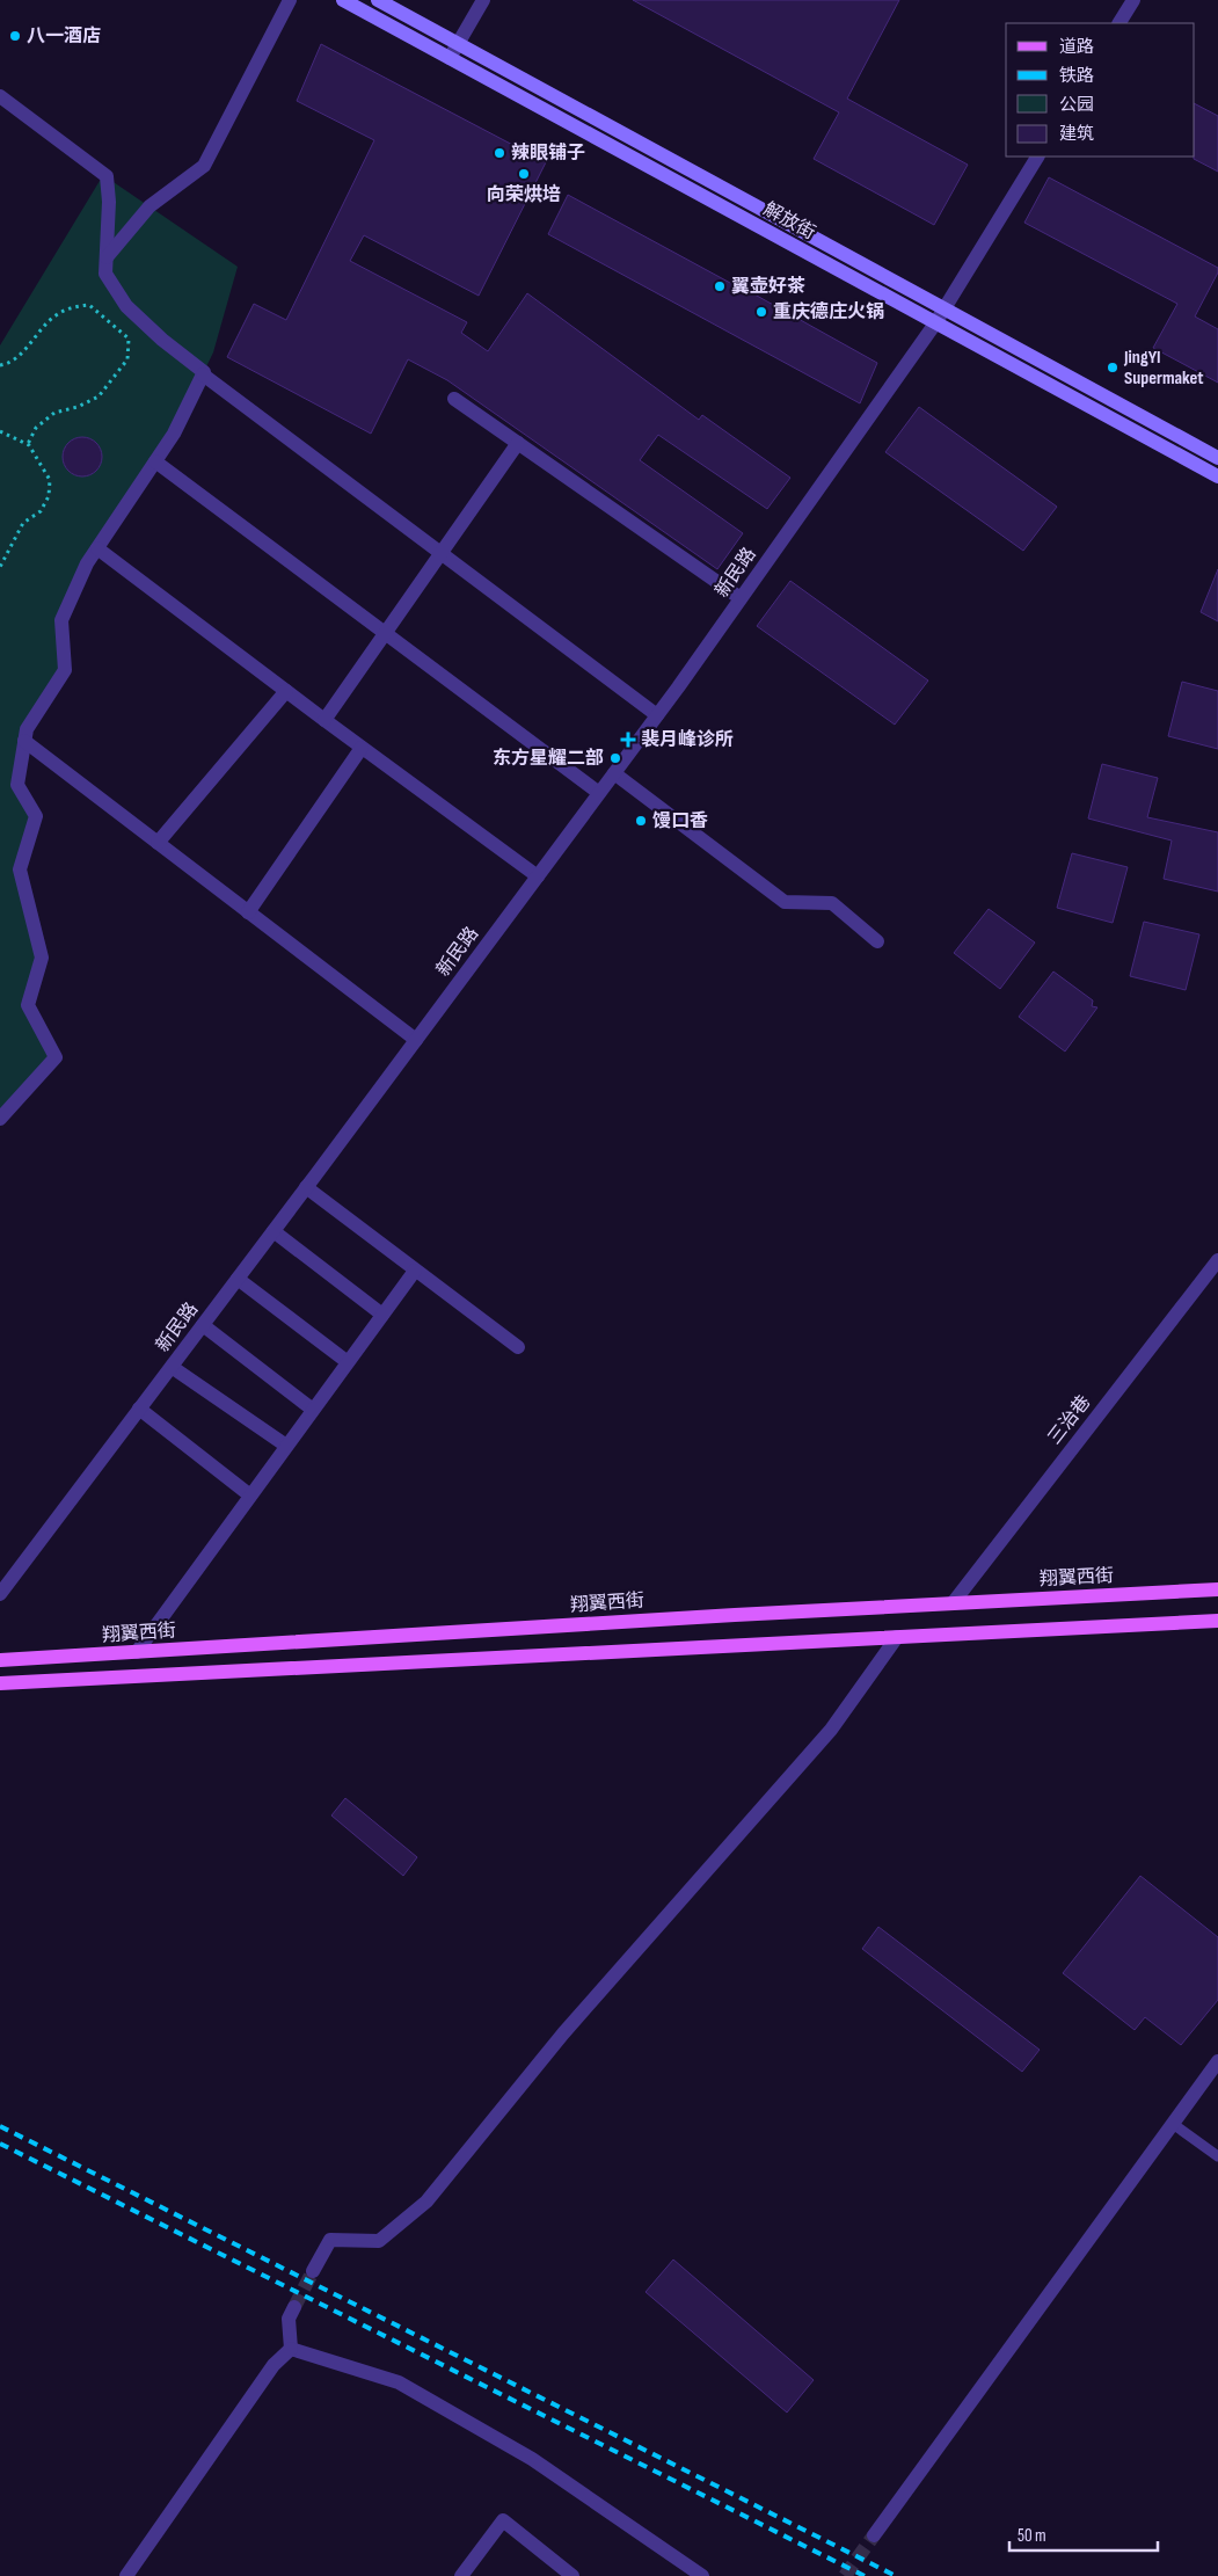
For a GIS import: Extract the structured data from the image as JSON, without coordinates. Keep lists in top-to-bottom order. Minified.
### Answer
{"streets":{"main road":["解放街","翔翼西街"],"street":["新民路","三治巷"]},"crossings":[["解放街","新民路"],["三治巷","翔翼西街"]],"places":{"other":["八一酒店","辣眼铺子","向荣烘培","翼壶好茶","重庆德庄火锅","JingYI Supermaket","东方星耀二部","馒口香"],"health":["裴月峰诊所"]},"legend":["道路","铁路","公园","建筑"],"scale_bar":"50 m"}
